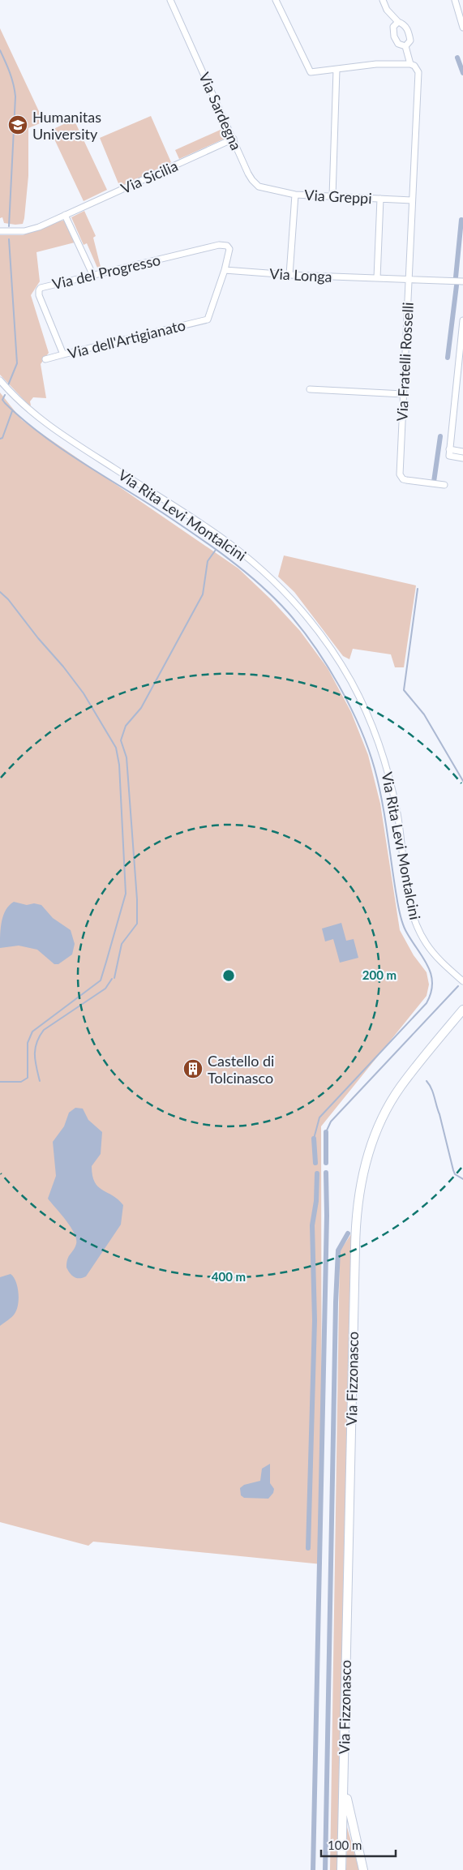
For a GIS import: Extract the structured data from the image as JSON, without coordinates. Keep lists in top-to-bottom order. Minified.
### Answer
{"streets":{"main road":["Via Fizzonasco"],"street":["Via Sardegna","Via Sicilia","Via Greppi","Via del Progresso","Via Longa","Via dell'Artigianato","Via Fratelli Rosselli","Via Rita Levi Montalcini"]},"crossings":[["Via Sardegna","Via Sicilia"],["Via Sardegna","Via Greppi"],["Via Greppi","Via Fratelli Rosselli"],["Via del Progresso","Via Longa"],["Via del Progresso","Via dell'Artigianato"],["Via Longa","Via dell'Artigianato"],["Via Longa","Via Fratelli Rosselli"]],"places":{"school or university":["Humanitas University"],"building":["Castello di Tolcinasco"]},"scale_bar":"100 m","rings":["200 m","400 m"]}
